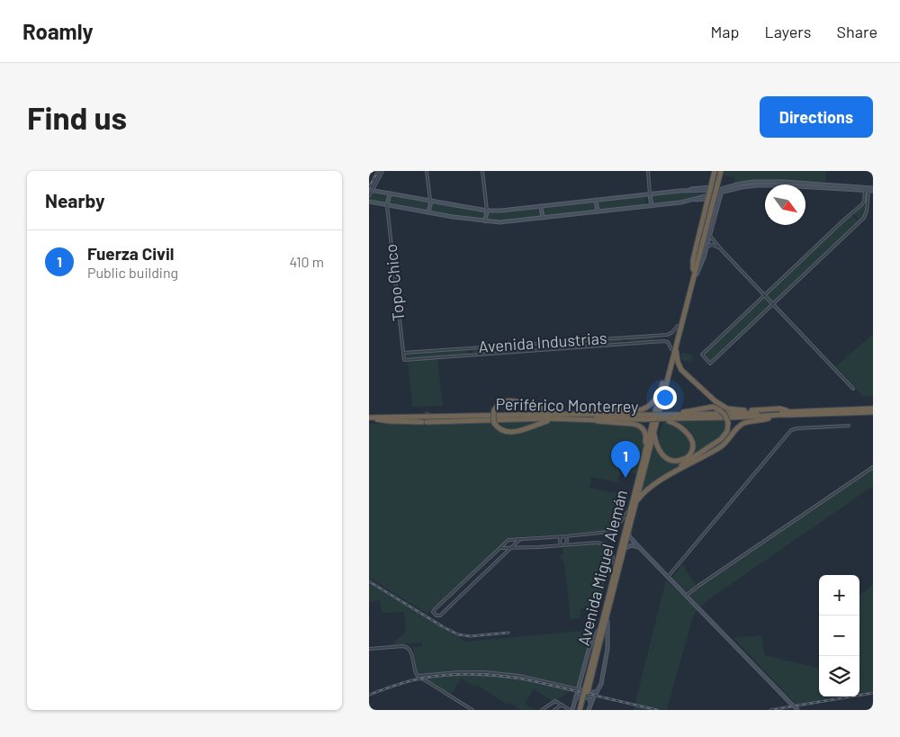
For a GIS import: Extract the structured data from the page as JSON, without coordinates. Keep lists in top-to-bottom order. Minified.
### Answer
{"streets":{"highway":["Periférico Monterrey","Avenida Miguel Alemán"],"street":["Topo Chico","Avenida Industrias"]},"crossings":[["Topo Chico","Avenida Industrias"],["Avenida Industrias","Avenida Miguel Alemán"]],"north":"bottom right","page":{"header":"Roamly","nav":["Map","Layers","Share"],"buttons":"Directions","title":"Find us","heading":"Nearby","list":[{"mark":"1","name":"Fuerza Civil","note":"Public building","value":"410 m"}],"pins":"1","map_buttons":["+","−"]}}
